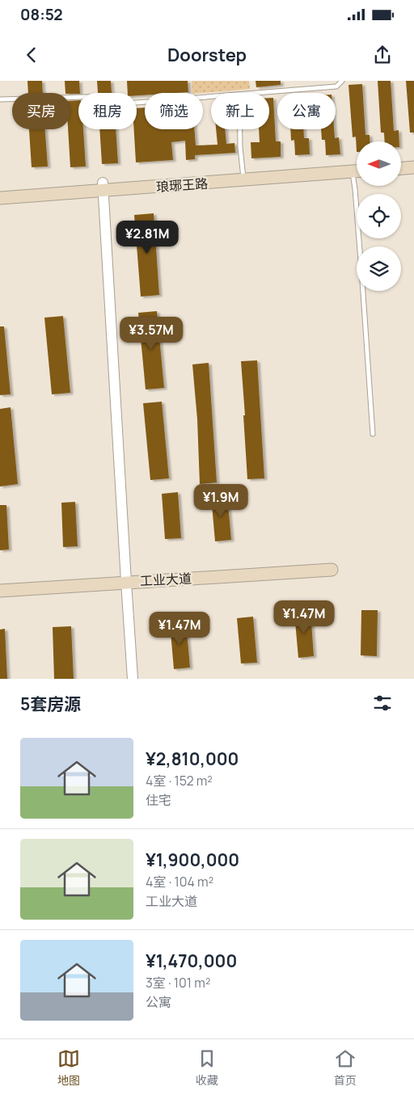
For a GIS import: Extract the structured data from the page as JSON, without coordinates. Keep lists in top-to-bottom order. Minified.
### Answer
{"streets":{"main road":["琅琊王路","工业大道"]},"north":"left","page":{"status":"08:52","header":"Doorstep","chip":["买房","租房","筛选","新上","公寓"],"price":["¥2.81M","¥3.57M","¥1.9M","¥1.47M","¥1.47M"],"heading":"5套房源","list":[{"name":"¥2,810,000","note":"4室 · 152 m² · 住宅"},{"name":"¥1,900,000","note":"4室 · 104 m² · 工业大道"},{"name":"¥1,470,000","note":"3室 · 101 m² · 公寓"}],"tabs":["地图","收藏","首页"]}}
